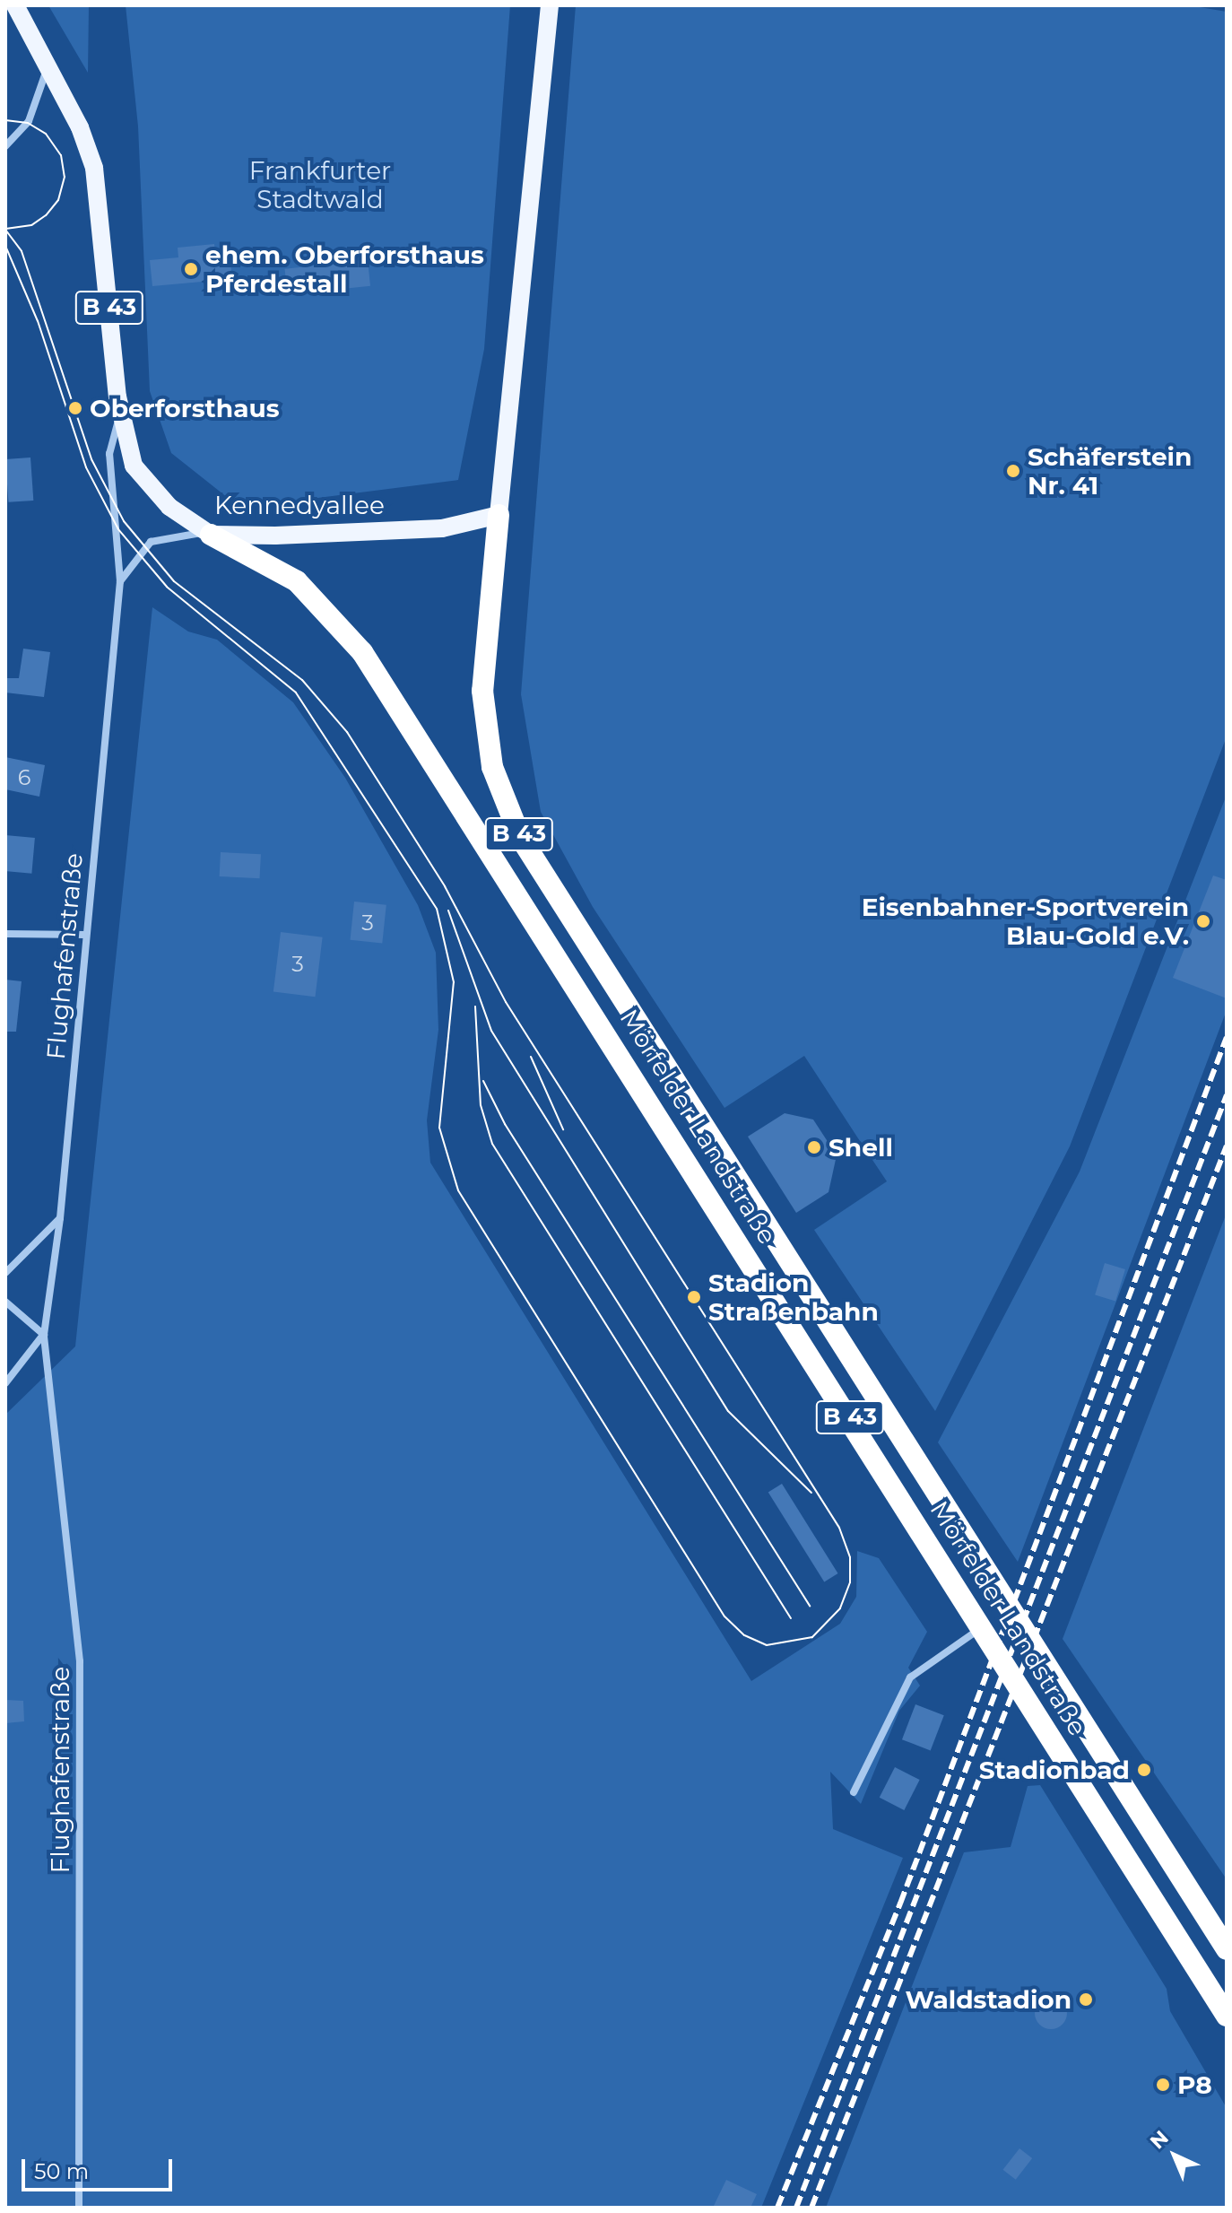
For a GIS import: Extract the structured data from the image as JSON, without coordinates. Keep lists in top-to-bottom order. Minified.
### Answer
{"streets":{"highway":["B 43","Mörfelder Landstraße"],"main road":["Kennedyallee"],"street":["Flughafenstraße"]},"crossings":[["B 43","Kennedyallee"],["B 43","Mörfelder Landstraße"],["Kennedyallee","Flughafenstraße"],["Kennedyallee","Mörfelder Landstraße"],["Flughafenstraße","Mörfelder Landstraße"]],"parks":["Frankfurter Stadtwald"],"places":["ehem. Oberforsthaus Pferdestall","Oberforsthaus","Schäferstein Nr. 41","Eisenbahner-Sportverein Blau-Gold e.V.","Shell","Stadion Straßenbahn","Stadionbad","Waldstadion","P8"],"house_numbers":["6","3","3"],"scale_bar":"50 m","north":"top left"}
